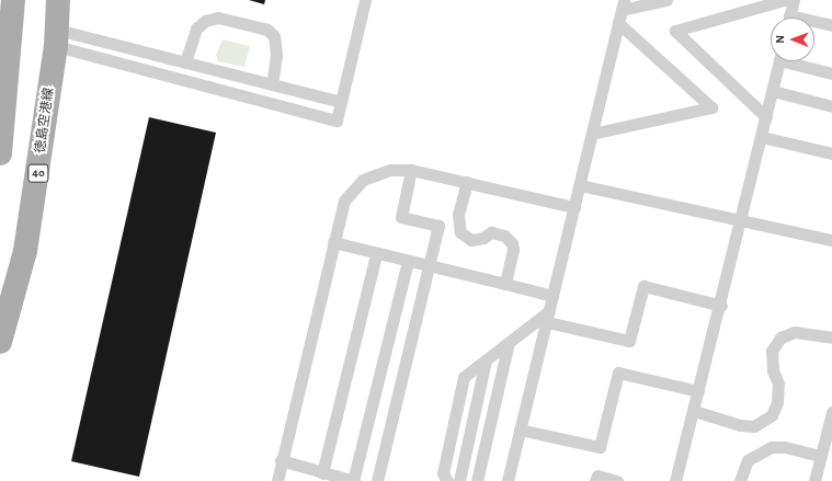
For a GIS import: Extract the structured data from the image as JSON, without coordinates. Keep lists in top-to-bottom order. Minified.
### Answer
{"streets":{"main road":["徳島空港線","40"]},"north":"left"}
